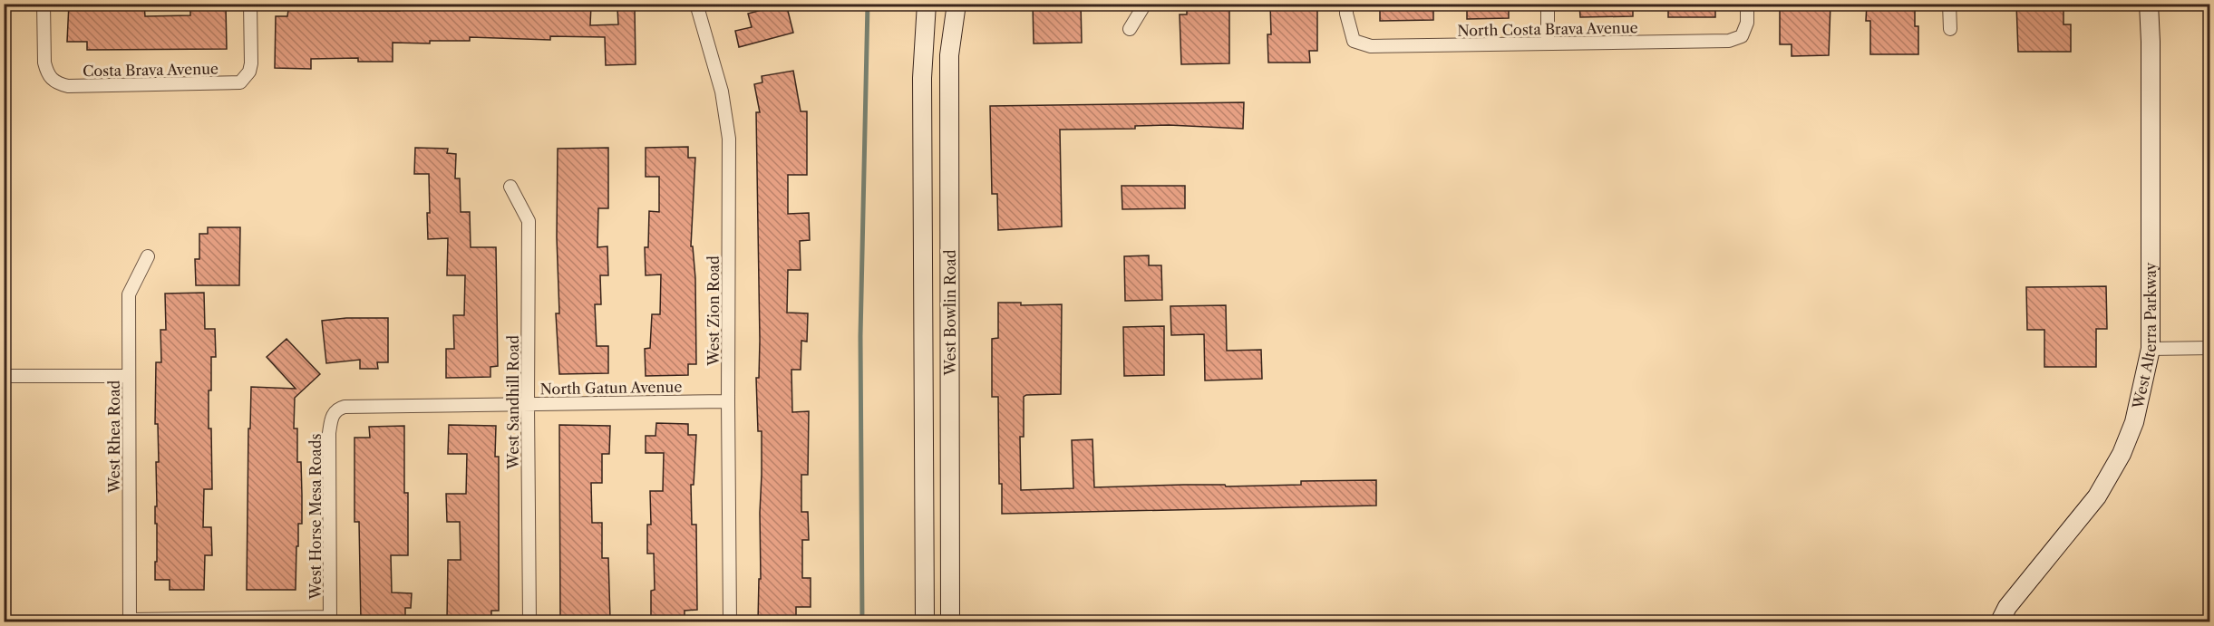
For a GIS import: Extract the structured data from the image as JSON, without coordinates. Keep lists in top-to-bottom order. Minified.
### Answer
{"streets":{"street":["North Costa Brava Avenue","Costa Brava Avenue","West Zion Road","West Bowlin Road","West Alterra Parkway","North Gatun Avenue","West Sandhill Road","West Rhea Road","West Horse Mesa Roads"]},"crossings":[["West Zion Road","North Gatun Avenue"],["North Gatun Avenue","West Sandhill Road"],["North Gatun Avenue","West Horse Mesa Roads"]]}
